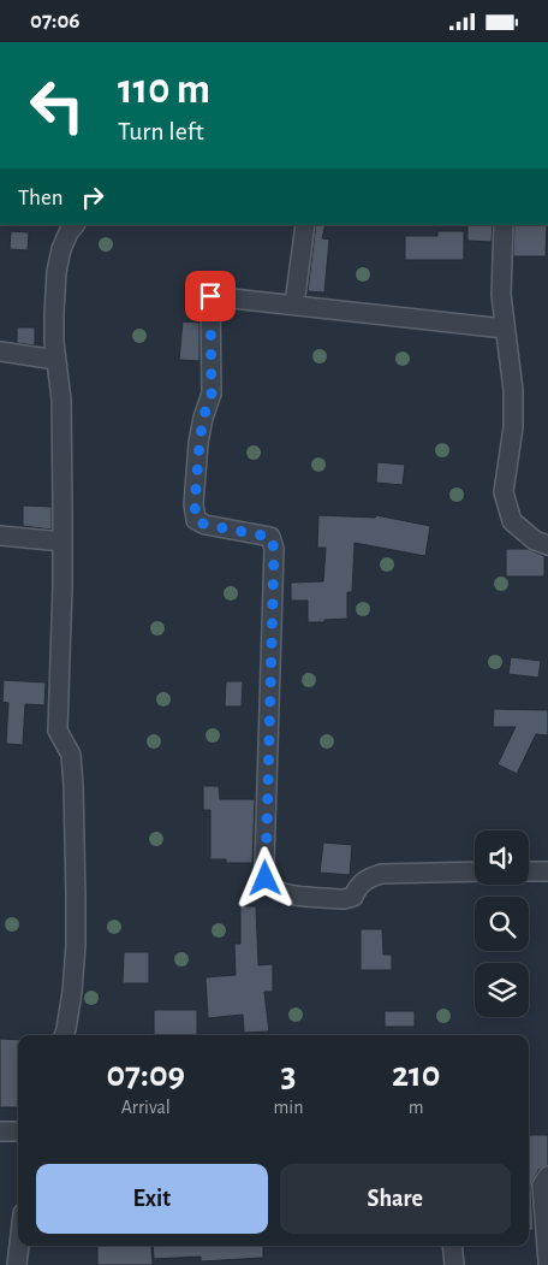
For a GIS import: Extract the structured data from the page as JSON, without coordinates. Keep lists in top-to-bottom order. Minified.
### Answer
{"page":{"status":"07:06","turn":["110 m","Turn left"],"then":"Then","eta":["07:09","Arrival","3","min","210","m"],"buttons":["Exit","Share"]}}
